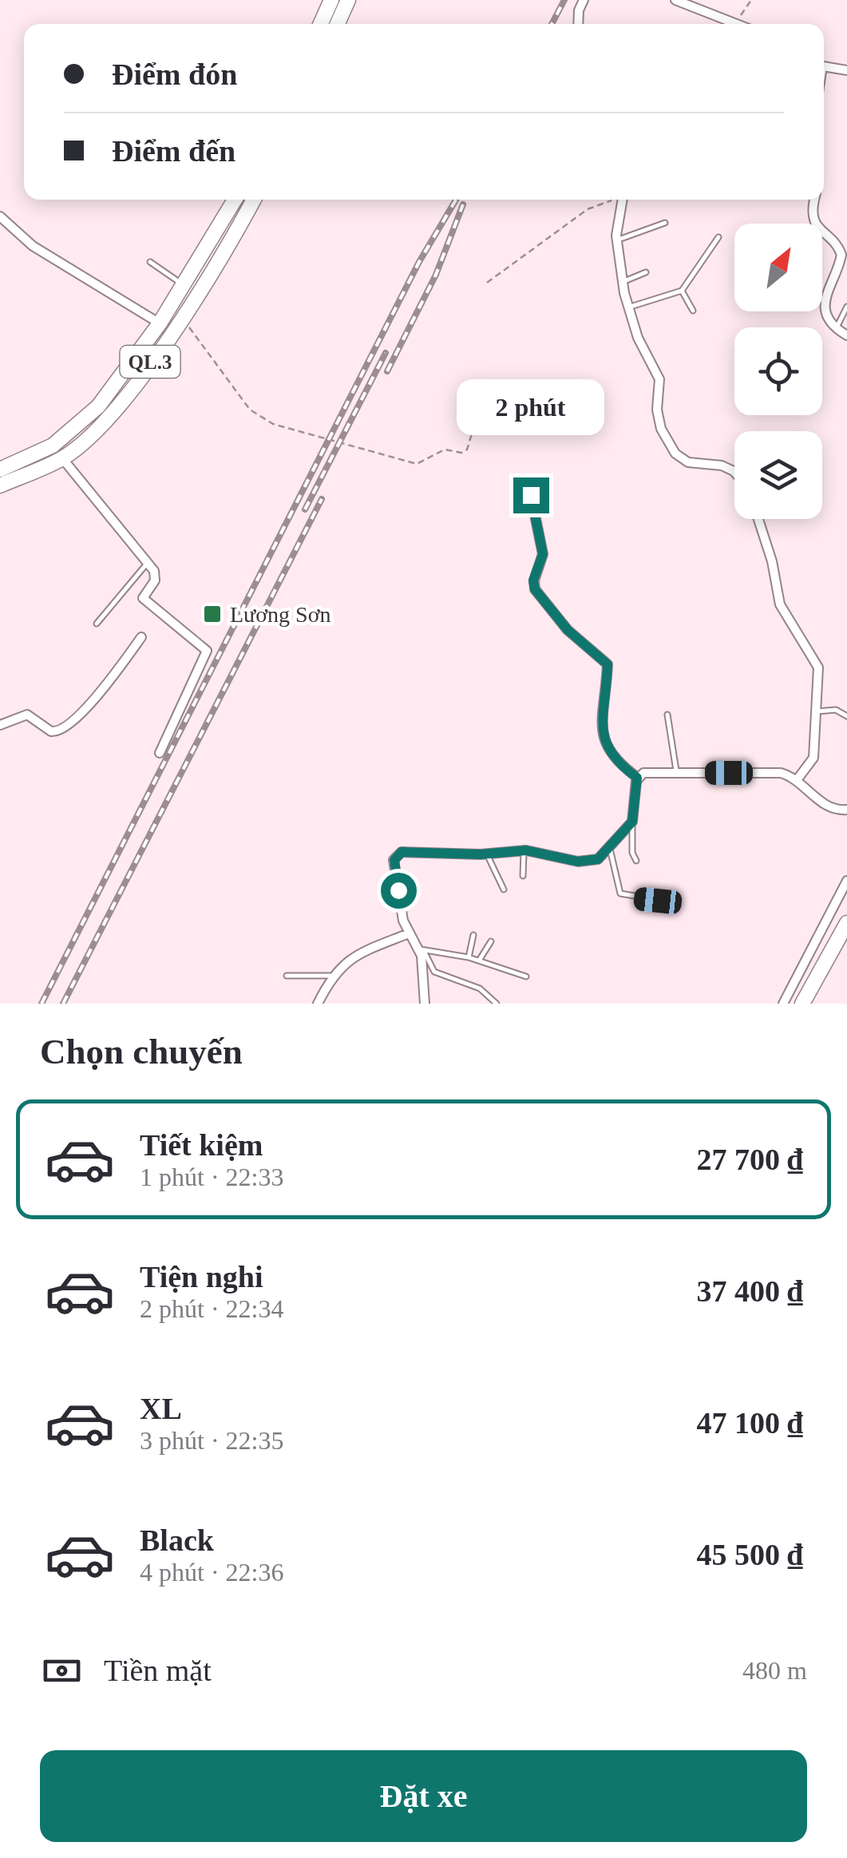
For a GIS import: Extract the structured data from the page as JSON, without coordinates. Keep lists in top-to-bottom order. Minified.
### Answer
{"streets":{"highway":["QL.3"]},"places":{"transit":["Lương Sơn"]},"north":"top right","page":{"banner":["Điểm đón","Điểm đến"],"bubble":"2 phút","heading":"Chọn chuyến","list":[{"name":"Tiết kiệm","note":"1 phút · 22:33","value":"27 700 ₫"},{"name":"Tiện nghi","note":"2 phút · 22:34","value":"37 400 ₫"},{"name":"XL","note":"3 phút · 22:35","value":"47 100 ₫"},{"name":"Black","note":"4 phút · 22:36","value":"45 500 ₫"}],"pay":["Tiền mặt","480 m"],"buttons":"Đặt xe"}}
